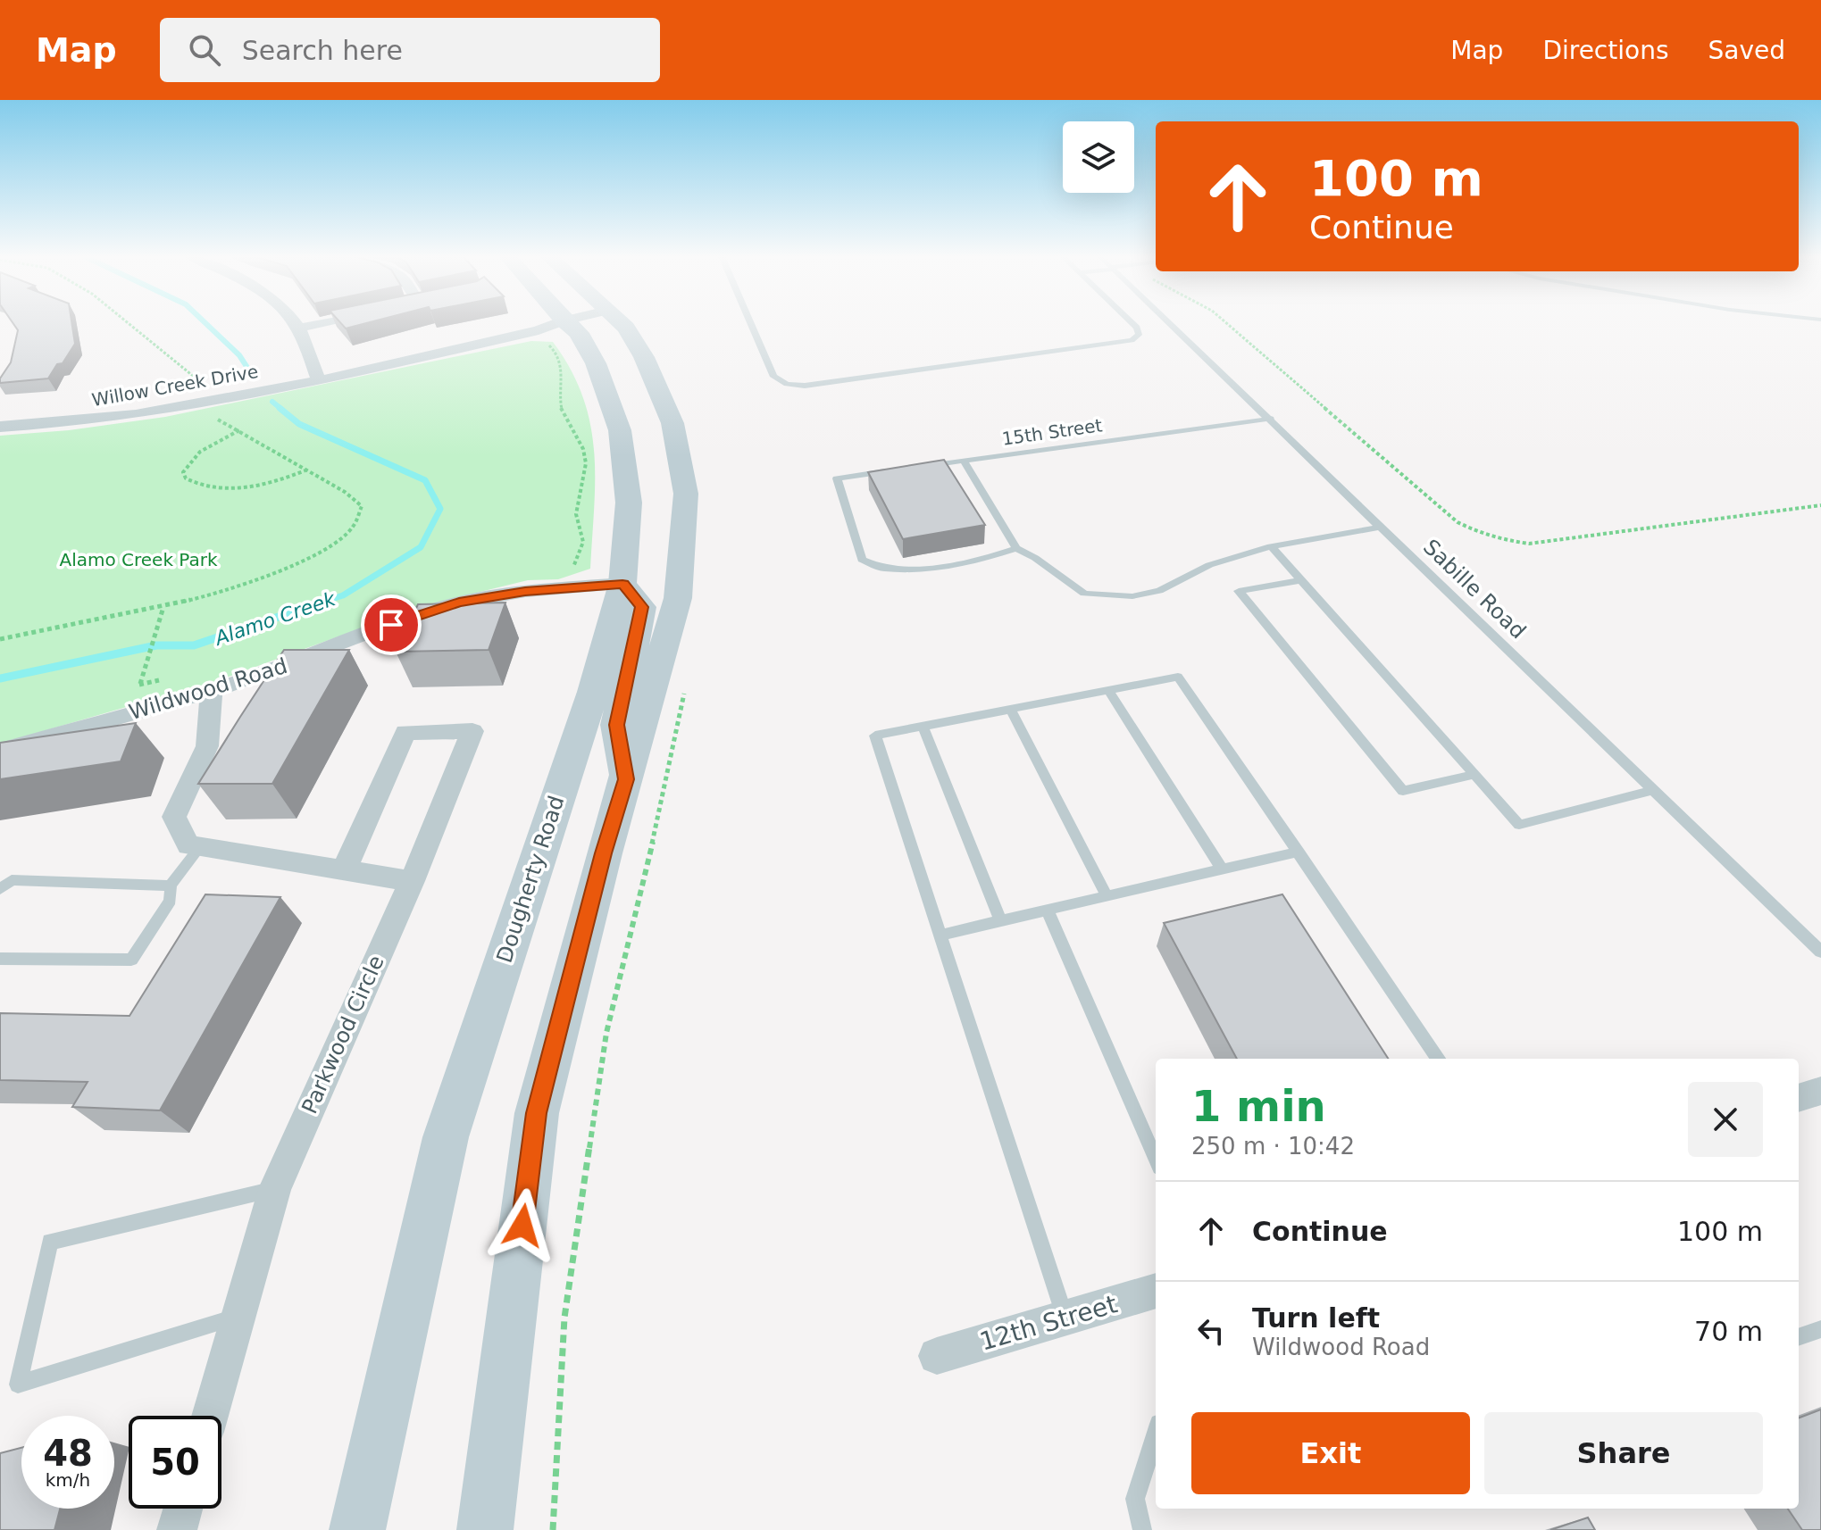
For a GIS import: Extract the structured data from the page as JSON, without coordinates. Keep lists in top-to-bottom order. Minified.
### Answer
{"streets":{"main road":["Dougherty Road"],"street":["Willow Creek Drive","Wildwood Road","Parkwood Circle","12th Street"],"lane":["15th Street","Sabille Road"]},"crossings":[["Willow Creek Drive","Dougherty Road"],["15th Street","Sabille Road"],["Wildwood Road","Dougherty Road"]],"water":["Alamo Creek"],"parks":["Alamo Creek Park"],"page":{"header":"Map","search":"Search here","nav":["Map","Directions","Saved"],"turn":["100 m","Continue"],"heading":["1 min","250 m · 10:42"],"list":[{"name":"Continue","value":"100 m"},{"name":"Turn left","note":"Wildwood Road","value":"70 m"}],"buttons":["Exit","Share"],"speed":"48 km/h","limit":"50"}}
